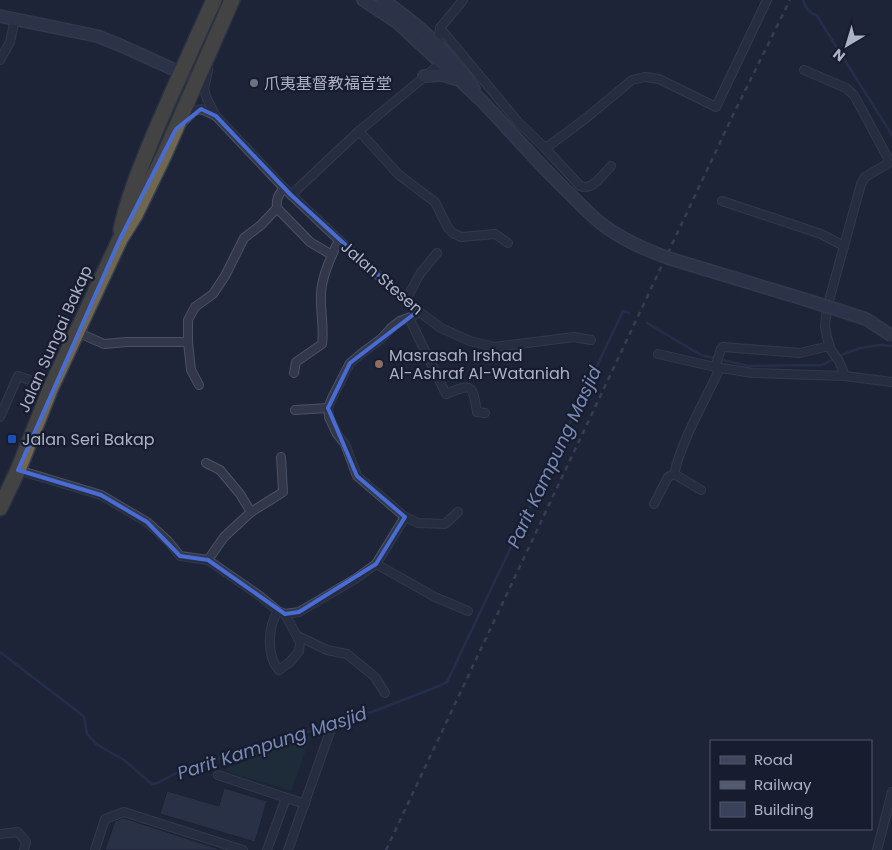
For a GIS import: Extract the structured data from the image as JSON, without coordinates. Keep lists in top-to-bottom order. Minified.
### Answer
{"streets":{"highway":["Jalan Sungai Bakap"],"street":["Jalan Stesen"]},"crossings":[["Jalan Stesen","Jalan Sungai Bakap"]],"water":["Parit Kampung Masjid"],"places":{"other":["爪夷基督教福音堂","Masrasah Irshad Al-Ashraf Al-Wataniah"],"transit":["Jalan Seri Bakap"]},"legend":["Road","Railway","Building"],"north":"bottom left"}
